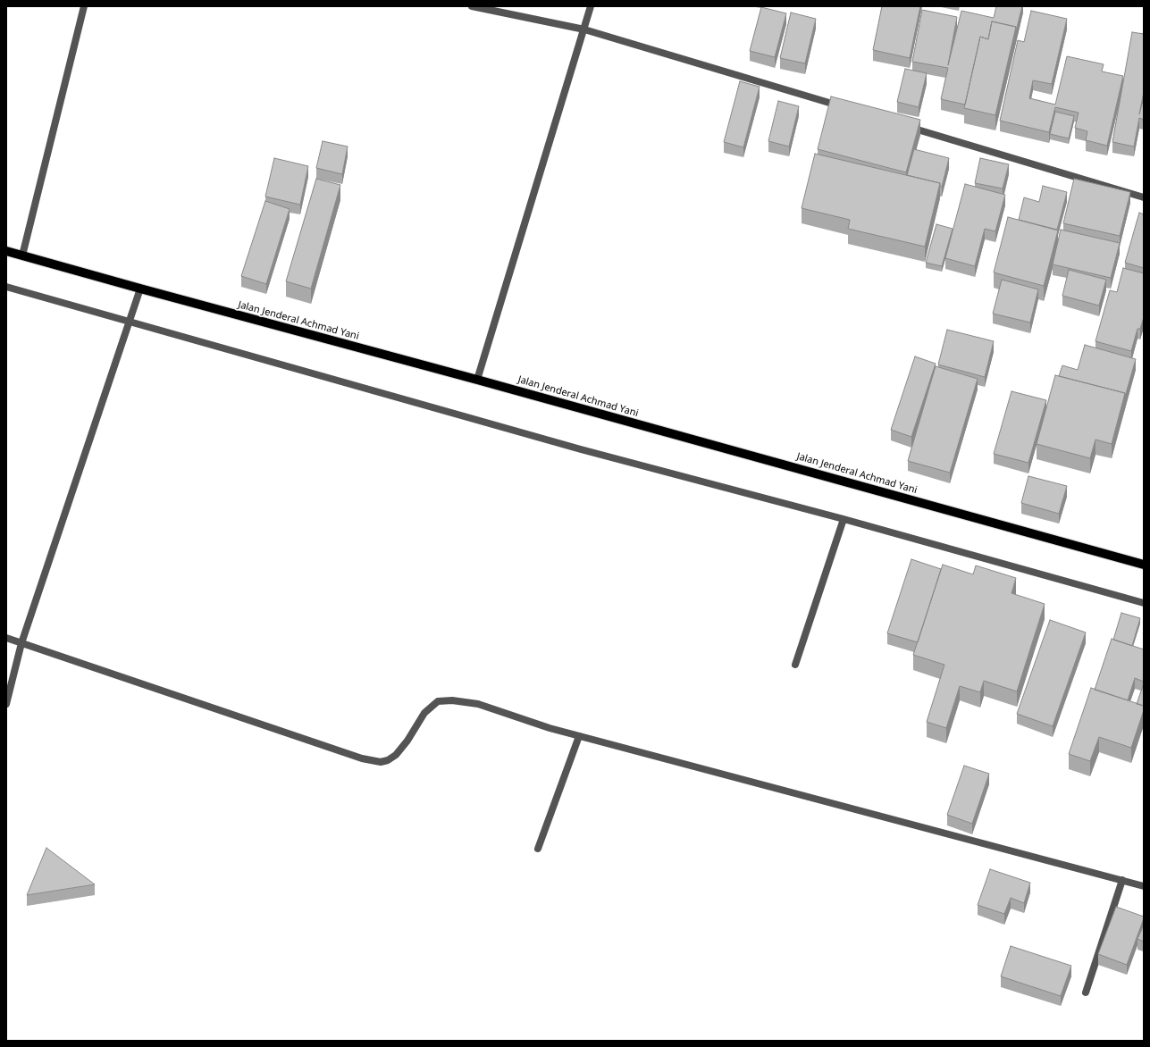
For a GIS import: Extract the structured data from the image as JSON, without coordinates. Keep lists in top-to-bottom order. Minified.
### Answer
{"streets":{"main road":["Jalan Jenderal Achmad Yani"]}}
